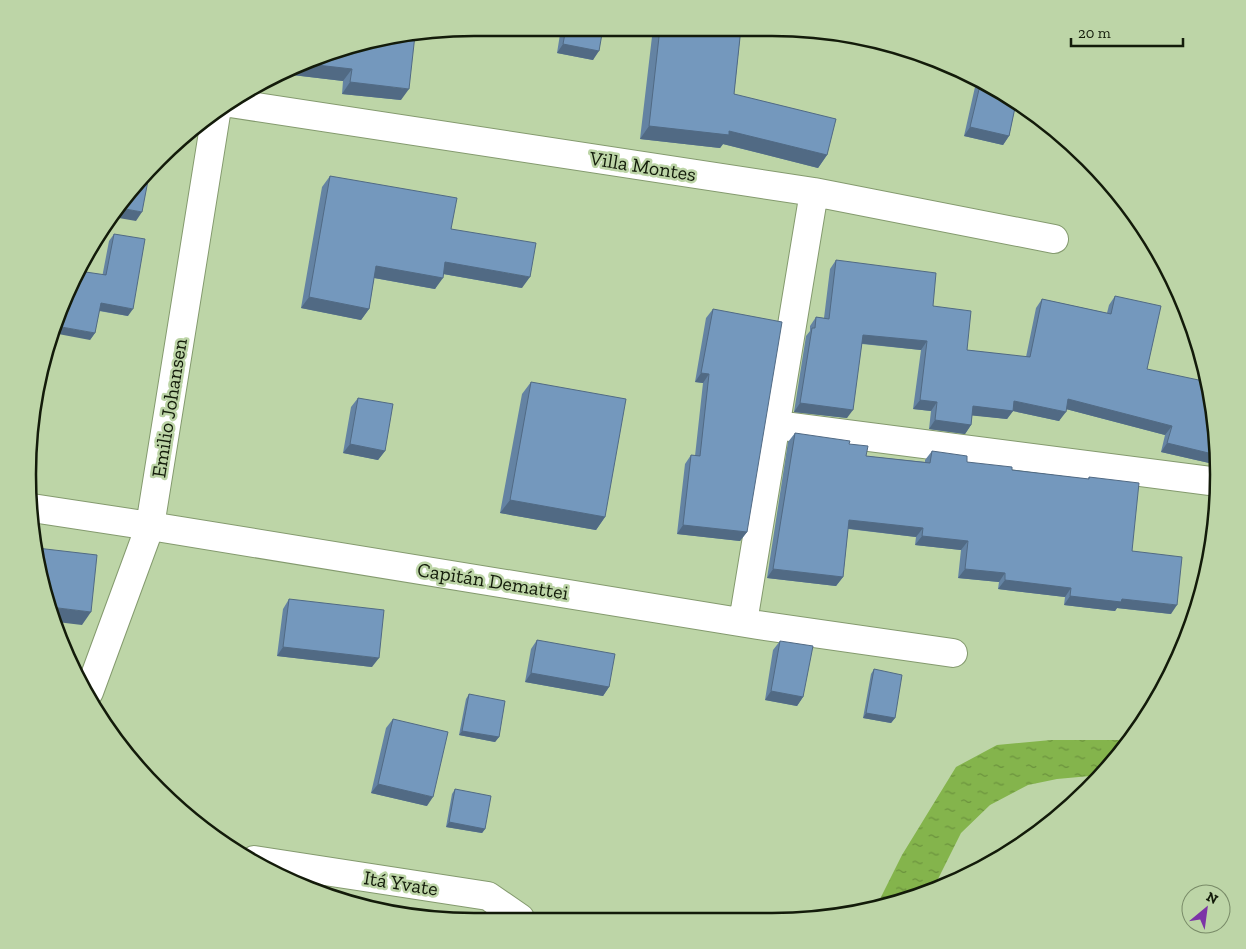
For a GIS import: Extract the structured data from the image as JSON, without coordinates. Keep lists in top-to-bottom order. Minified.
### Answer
{"streets":{"street":["Villa Montes","Emilio Johansen","Capitán Demattei","Itá Yvate"]},"crossings":[["Emilio Johansen","Capitán Demattei"]],"scale_bar":"20 m","north":"top right"}
